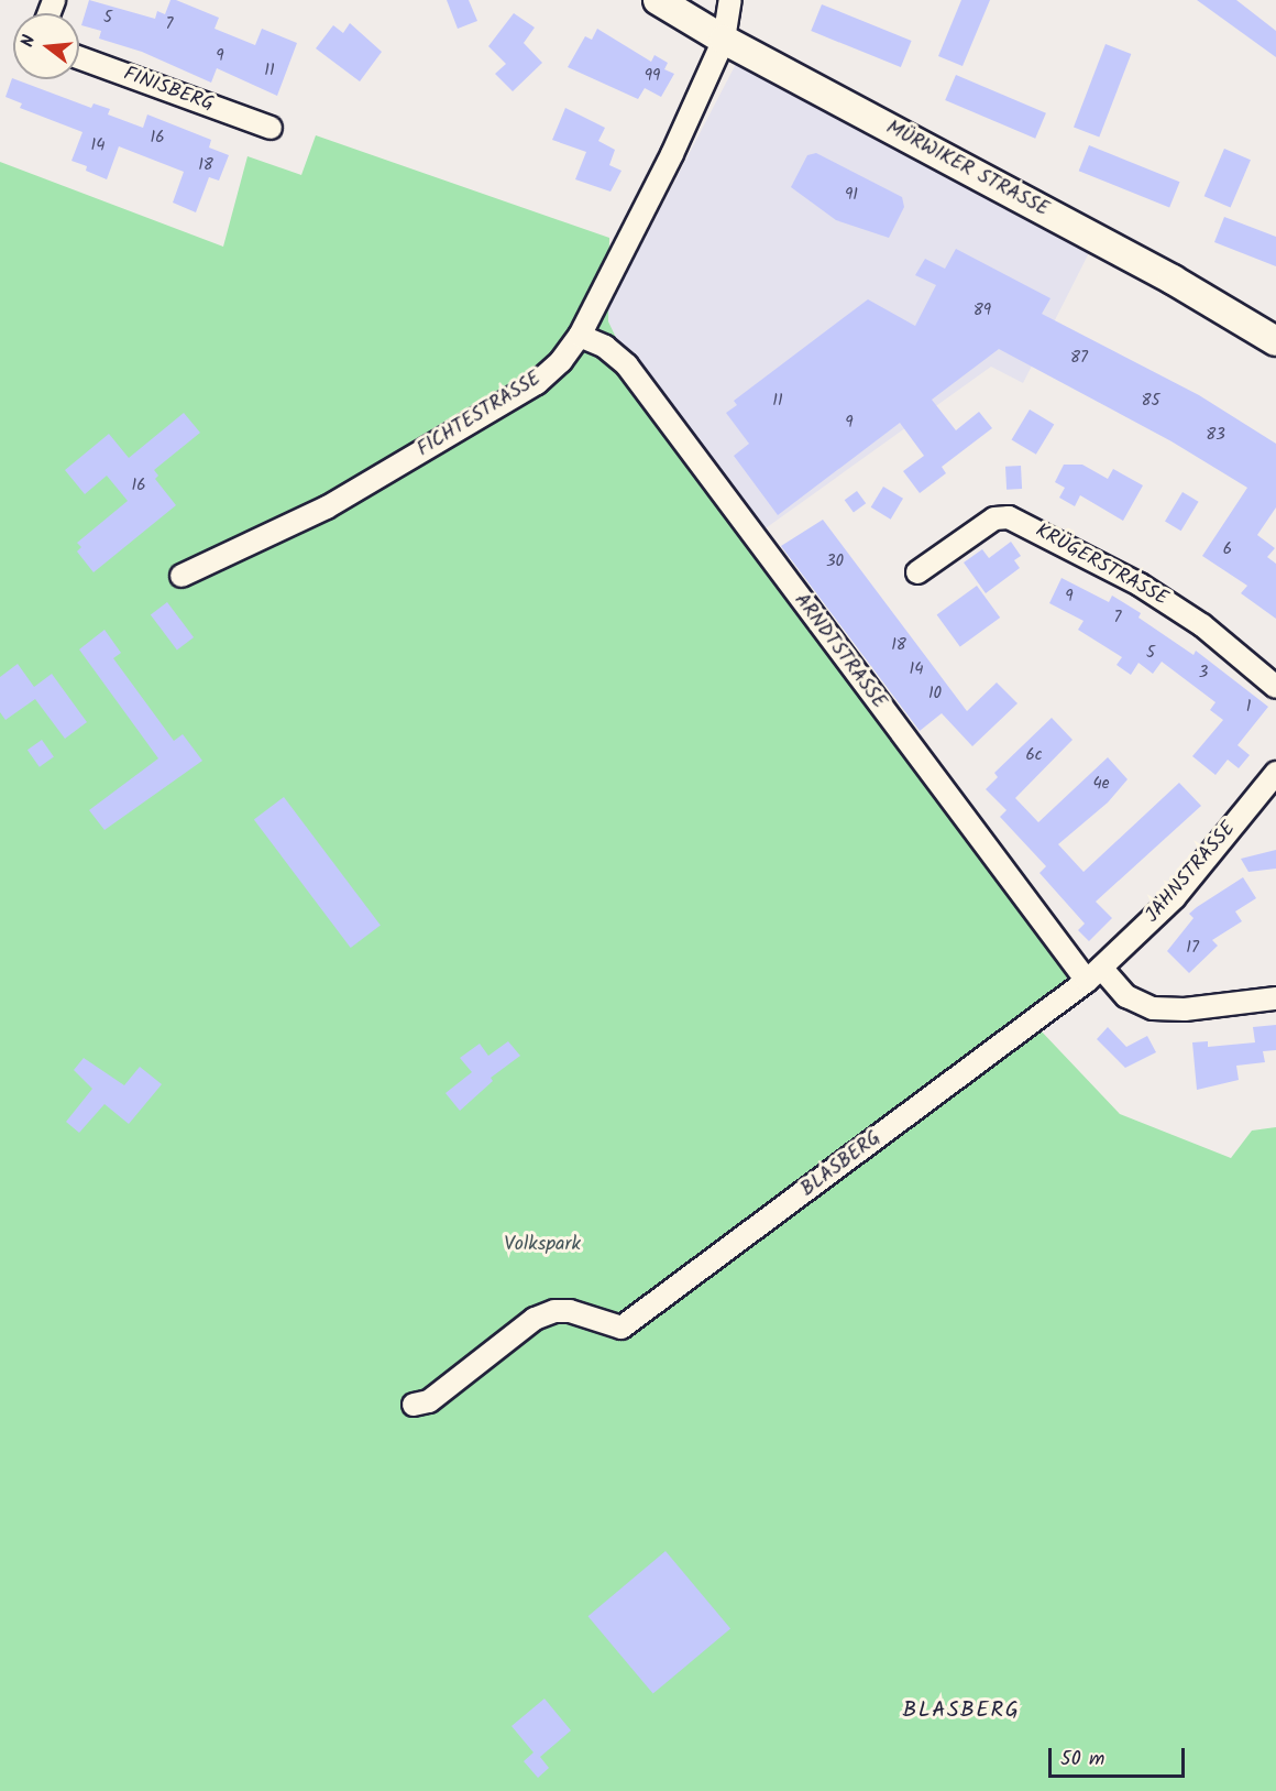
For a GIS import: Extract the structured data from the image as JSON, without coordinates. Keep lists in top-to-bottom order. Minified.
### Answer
{"streets":{"main road":["MÜRWIKER STRASSE"],"street":["FINISBERG","FICHTESTRASSE","KRÜGERSTRASSE","ARNDTSTRASSE","JAHNSTRASSE","BLASBERG"]},"crossings":[["MÜRWIKER STRASSE","FICHTESTRASSE"],["FICHTESTRASSE","ARNDTSTRASSE"],["ARNDTSTRASSE","JAHNSTRASSE"],["ARNDTSTRASSE","BLASBERG"],["JAHNSTRASSE","BLASBERG"]],"districts":["BLASBERG"],"parks":["Volkspark"],"house_numbers":["5","7","9","11","99","16","14","18","91","89","87","11","85","9","83","16","6","30","9","7","18","5","14","3","10","1","6c","4e","17"],"scale_bar":"50 m","north":"left"}
